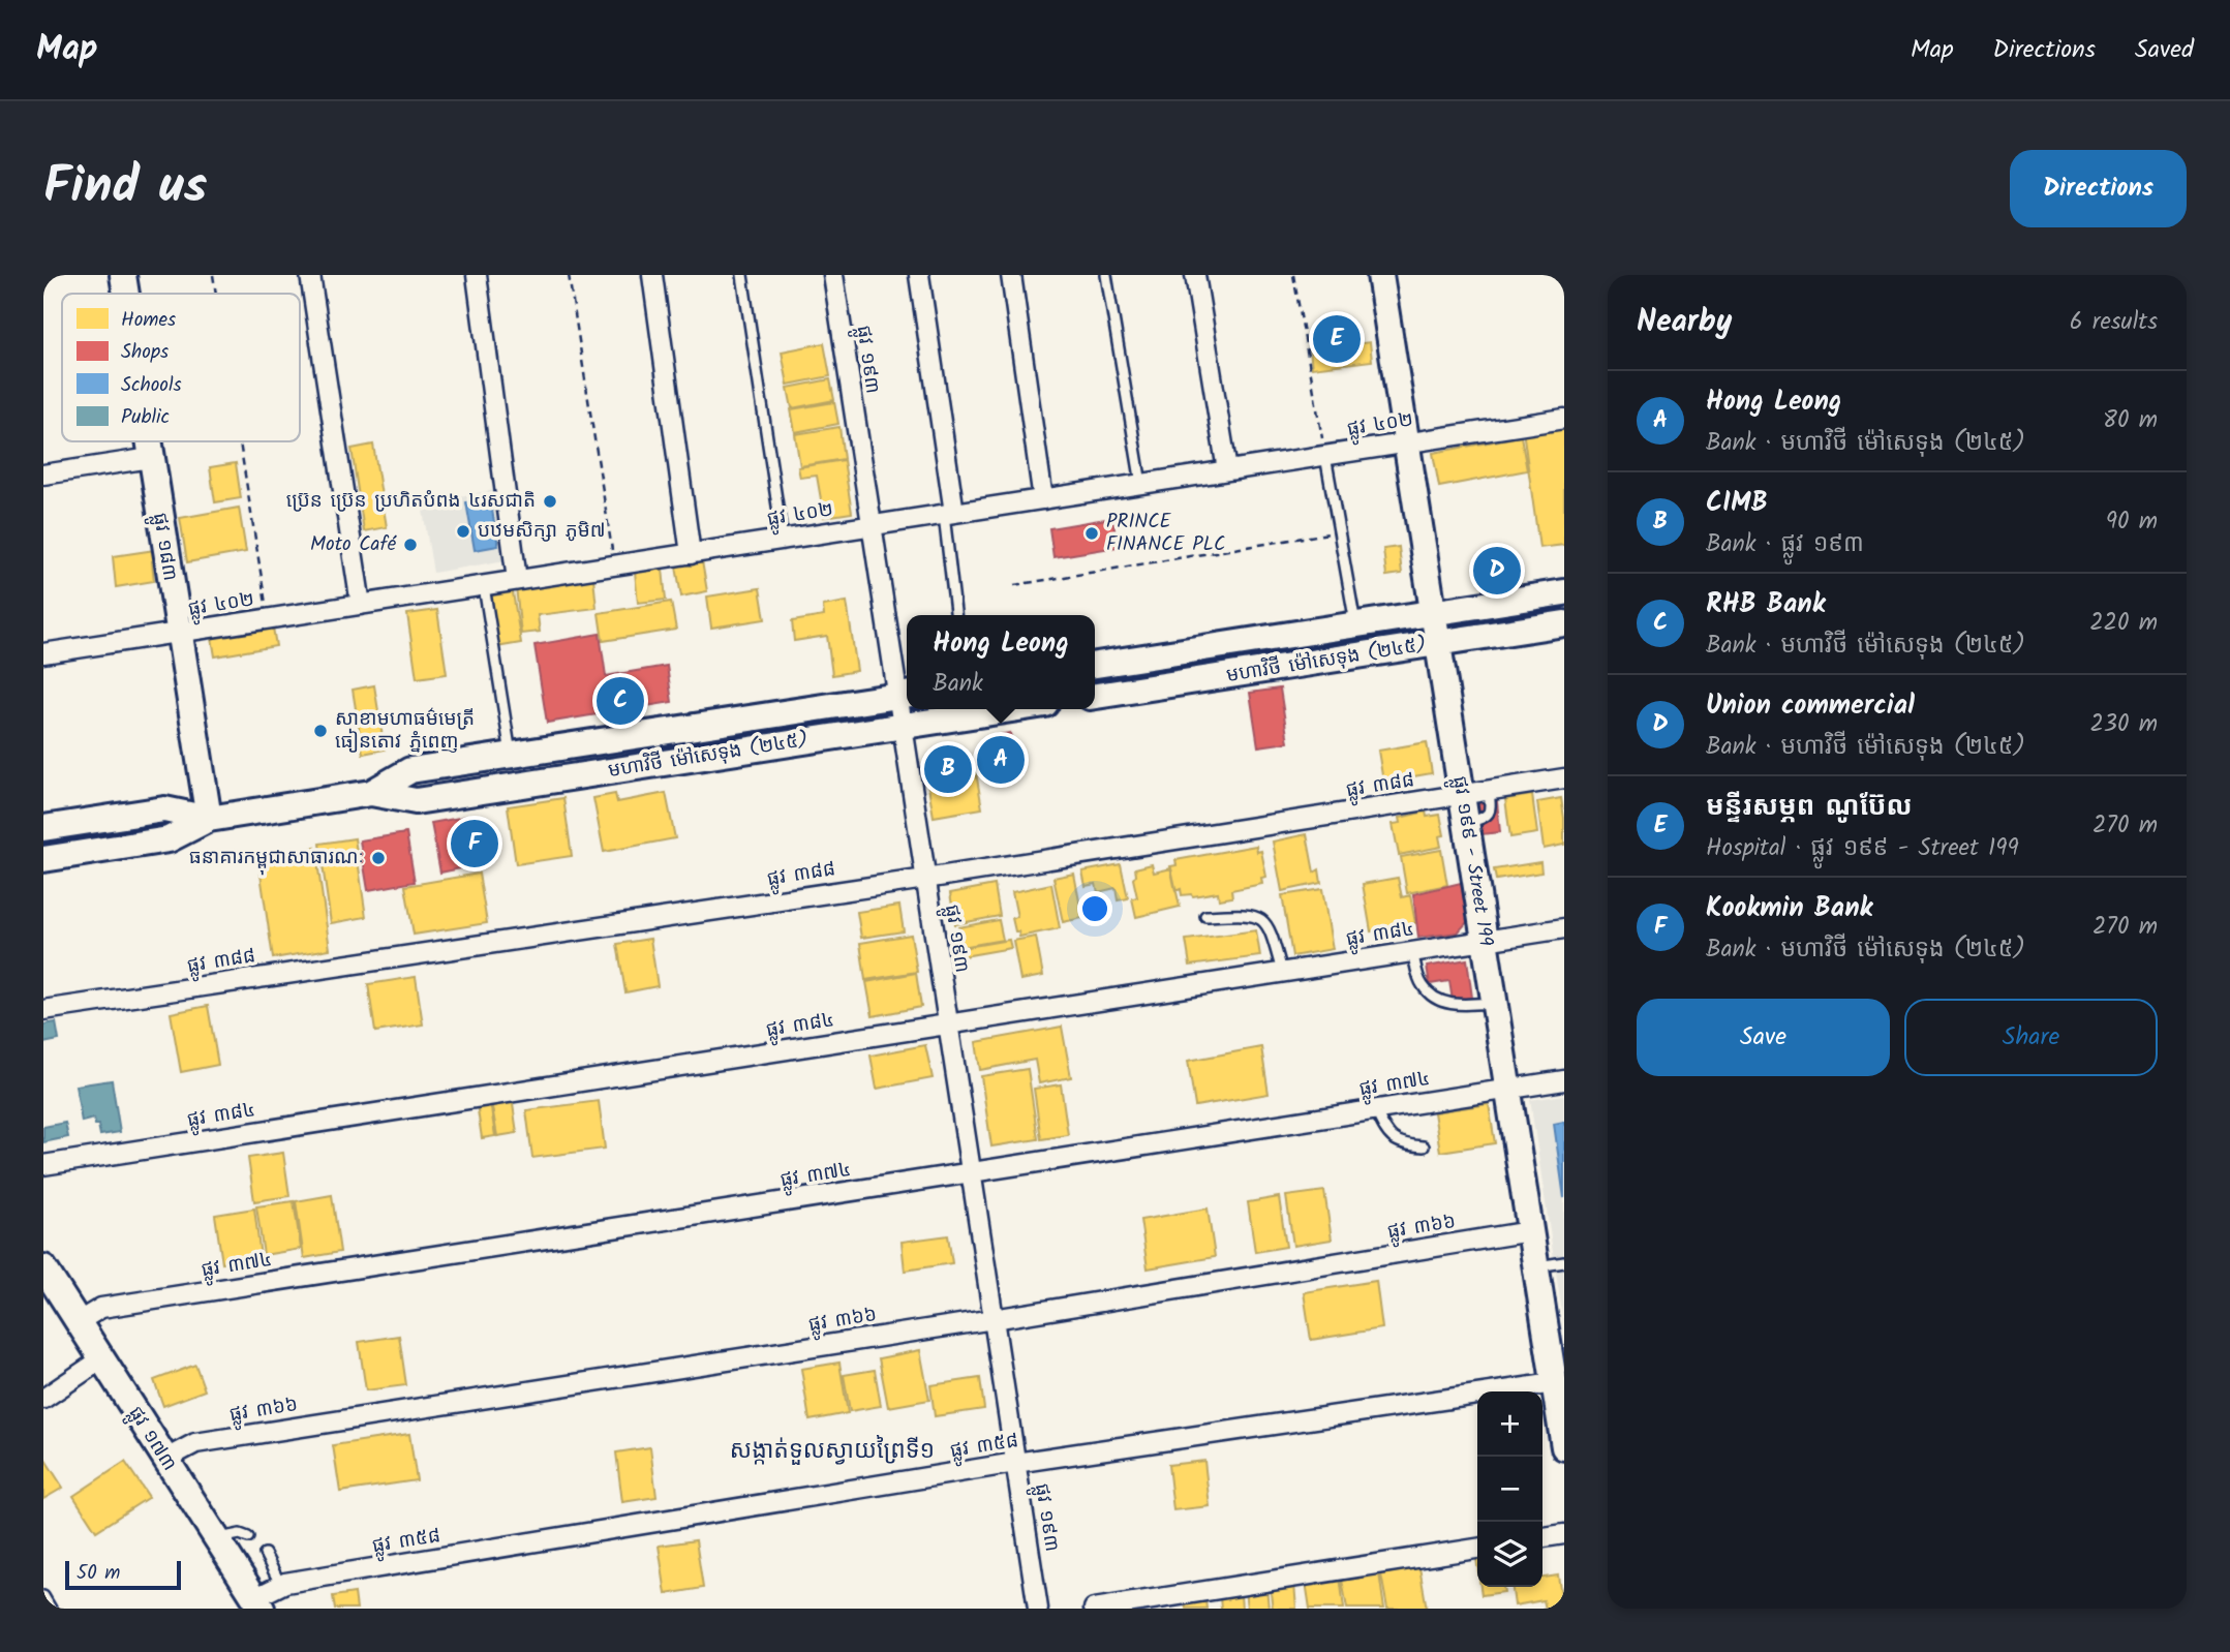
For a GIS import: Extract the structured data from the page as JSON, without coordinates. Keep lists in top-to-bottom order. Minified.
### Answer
{"streets":{"main road":["ផ្លូវ ១៨៣","មហាវិថី ម៉ៅសេទុង (២៤៥)","ផ្លូវ ១៩៩ - Street 199","ផ្លូវ ១៧៣"],"street":["ផ្លូវ ១៩៣","ផ្លូវ ៤០២","ផ្លូវ ៣៨៨","ផ្លូវ ៣៨៤","ផ្លូវ ៣៧៤","ផ្លូវ ៣៦៦","ផ្លូវ ៣៥៨"]},"crossings":[["ផ្លូវ ១៩៣","ផ្លូវ ៤០២"],["ផ្លូវ ១៩៣","មហាវិថី ម៉ៅសេទុង (២៤៥)"],["ផ្លូវ ១៩៣","ផ្លូវ ៣៨៨"],["ផ្លូវ ១៩៣","ផ្លូវ ៣៨៤"],["ផ្លូវ ១៩៣","ផ្លូវ ៣៧៤"],["ផ្លូវ ១៩៣","ផ្លូវ ៣៦៦"],["ផ្លូវ ១៩៣","ផ្លូវ ៣៥៨"],["ផ្លូវ ៤០២","ផ្លូវ ១៨៣"],["ផ្លូវ ៤០២","ផ្លូវ ១៩៩ - Street 199"],["ផ្លូវ ១៨៣","មហាវិថី ម៉ៅសេទុង (២៤៥)"],["មហាវិថី ម៉ៅសេទុង (២៤៥)","ផ្លូវ ១៩៩ - Street 199"],["ផ្លូវ ៣៨៨","ផ្លូវ ១៩៩ - Street 199"],["ផ្លូវ ១៩៩ - Street 199","ផ្លូវ ៣៨៤"],["ផ្លូវ ១៩៩ - Street 199","ផ្លូវ ៣៧៤"],["ផ្លូវ ១៩៩ - Street 199","ផ្លូវ ៣៦៦"],["ផ្លូវ ១៩៩ - Street 199","ផ្លូវ ៣៥៨"],["ផ្លូវ ៣៧៤","ផ្លូវ ១៧៣"],["ផ្លូវ ៣៦៦","ផ្លូវ ១៧៣"],["ផ្លូវ ១៧៣","ផ្លូវ ៣៥៨"]],"districts":["សង្កាត់ទួលស្វាយព្រៃទី១"],"places":["ប្រ៊េន ប្រ៊េន ប្រហិតបំពង ៤រសជាតិ","បឋមសិក្សា ភូមិ៧","PRINCE FINANCE PLC","Moto Café","សាខាមហាធម៌មេត្រី ធៀនតោវ ភ្នំពេញ","ធនាគារកម្ពុជាសាធារណៈ"],"legend":["Homes","Shops","Schools","Public"],"scale_bar":"50 m","page":{"header":"Map","nav":["Map","Directions","Saved"],"title":"Find us","buttons":["Directions",["Save","Share"]],"heading":["Nearby","6 results"],"pins":["E","D","C","A","B","F"],"list":[{"mark":"A","name":"Hong Leong","note":"Bank · មហាវិថី ម៉ៅសេទុង (២៤៥)","value":"80 m"},{"mark":"B","name":"CIMB","note":"Bank · ផ្លូវ ១៩៣","value":"90 m"},{"mark":"C","name":"RHB Bank","note":"Bank · មហាវិថី ម៉ៅសេទុង (២៤៥)","value":"220 m"},{"mark":"D","name":"Union commercial","note":"Bank · មហាវិថី ម៉ៅសេទុង (២៤៥)","value":"230 m"},{"mark":"E","name":"មន្ទីរសម្ភព ណូប៊ែល","note":"Hospital · ផ្លូវ ១៩៩ - Street 199","value":"270 m"},{"mark":"F","name":"Kookmin Bank","note":"Bank · មហាវិថី ម៉ៅសេទុង (២៤៥)","value":"270 m"}],"popup":["Hong Leong","Bank"],"map_buttons":["+","−"],"scale":"50 m"}}
